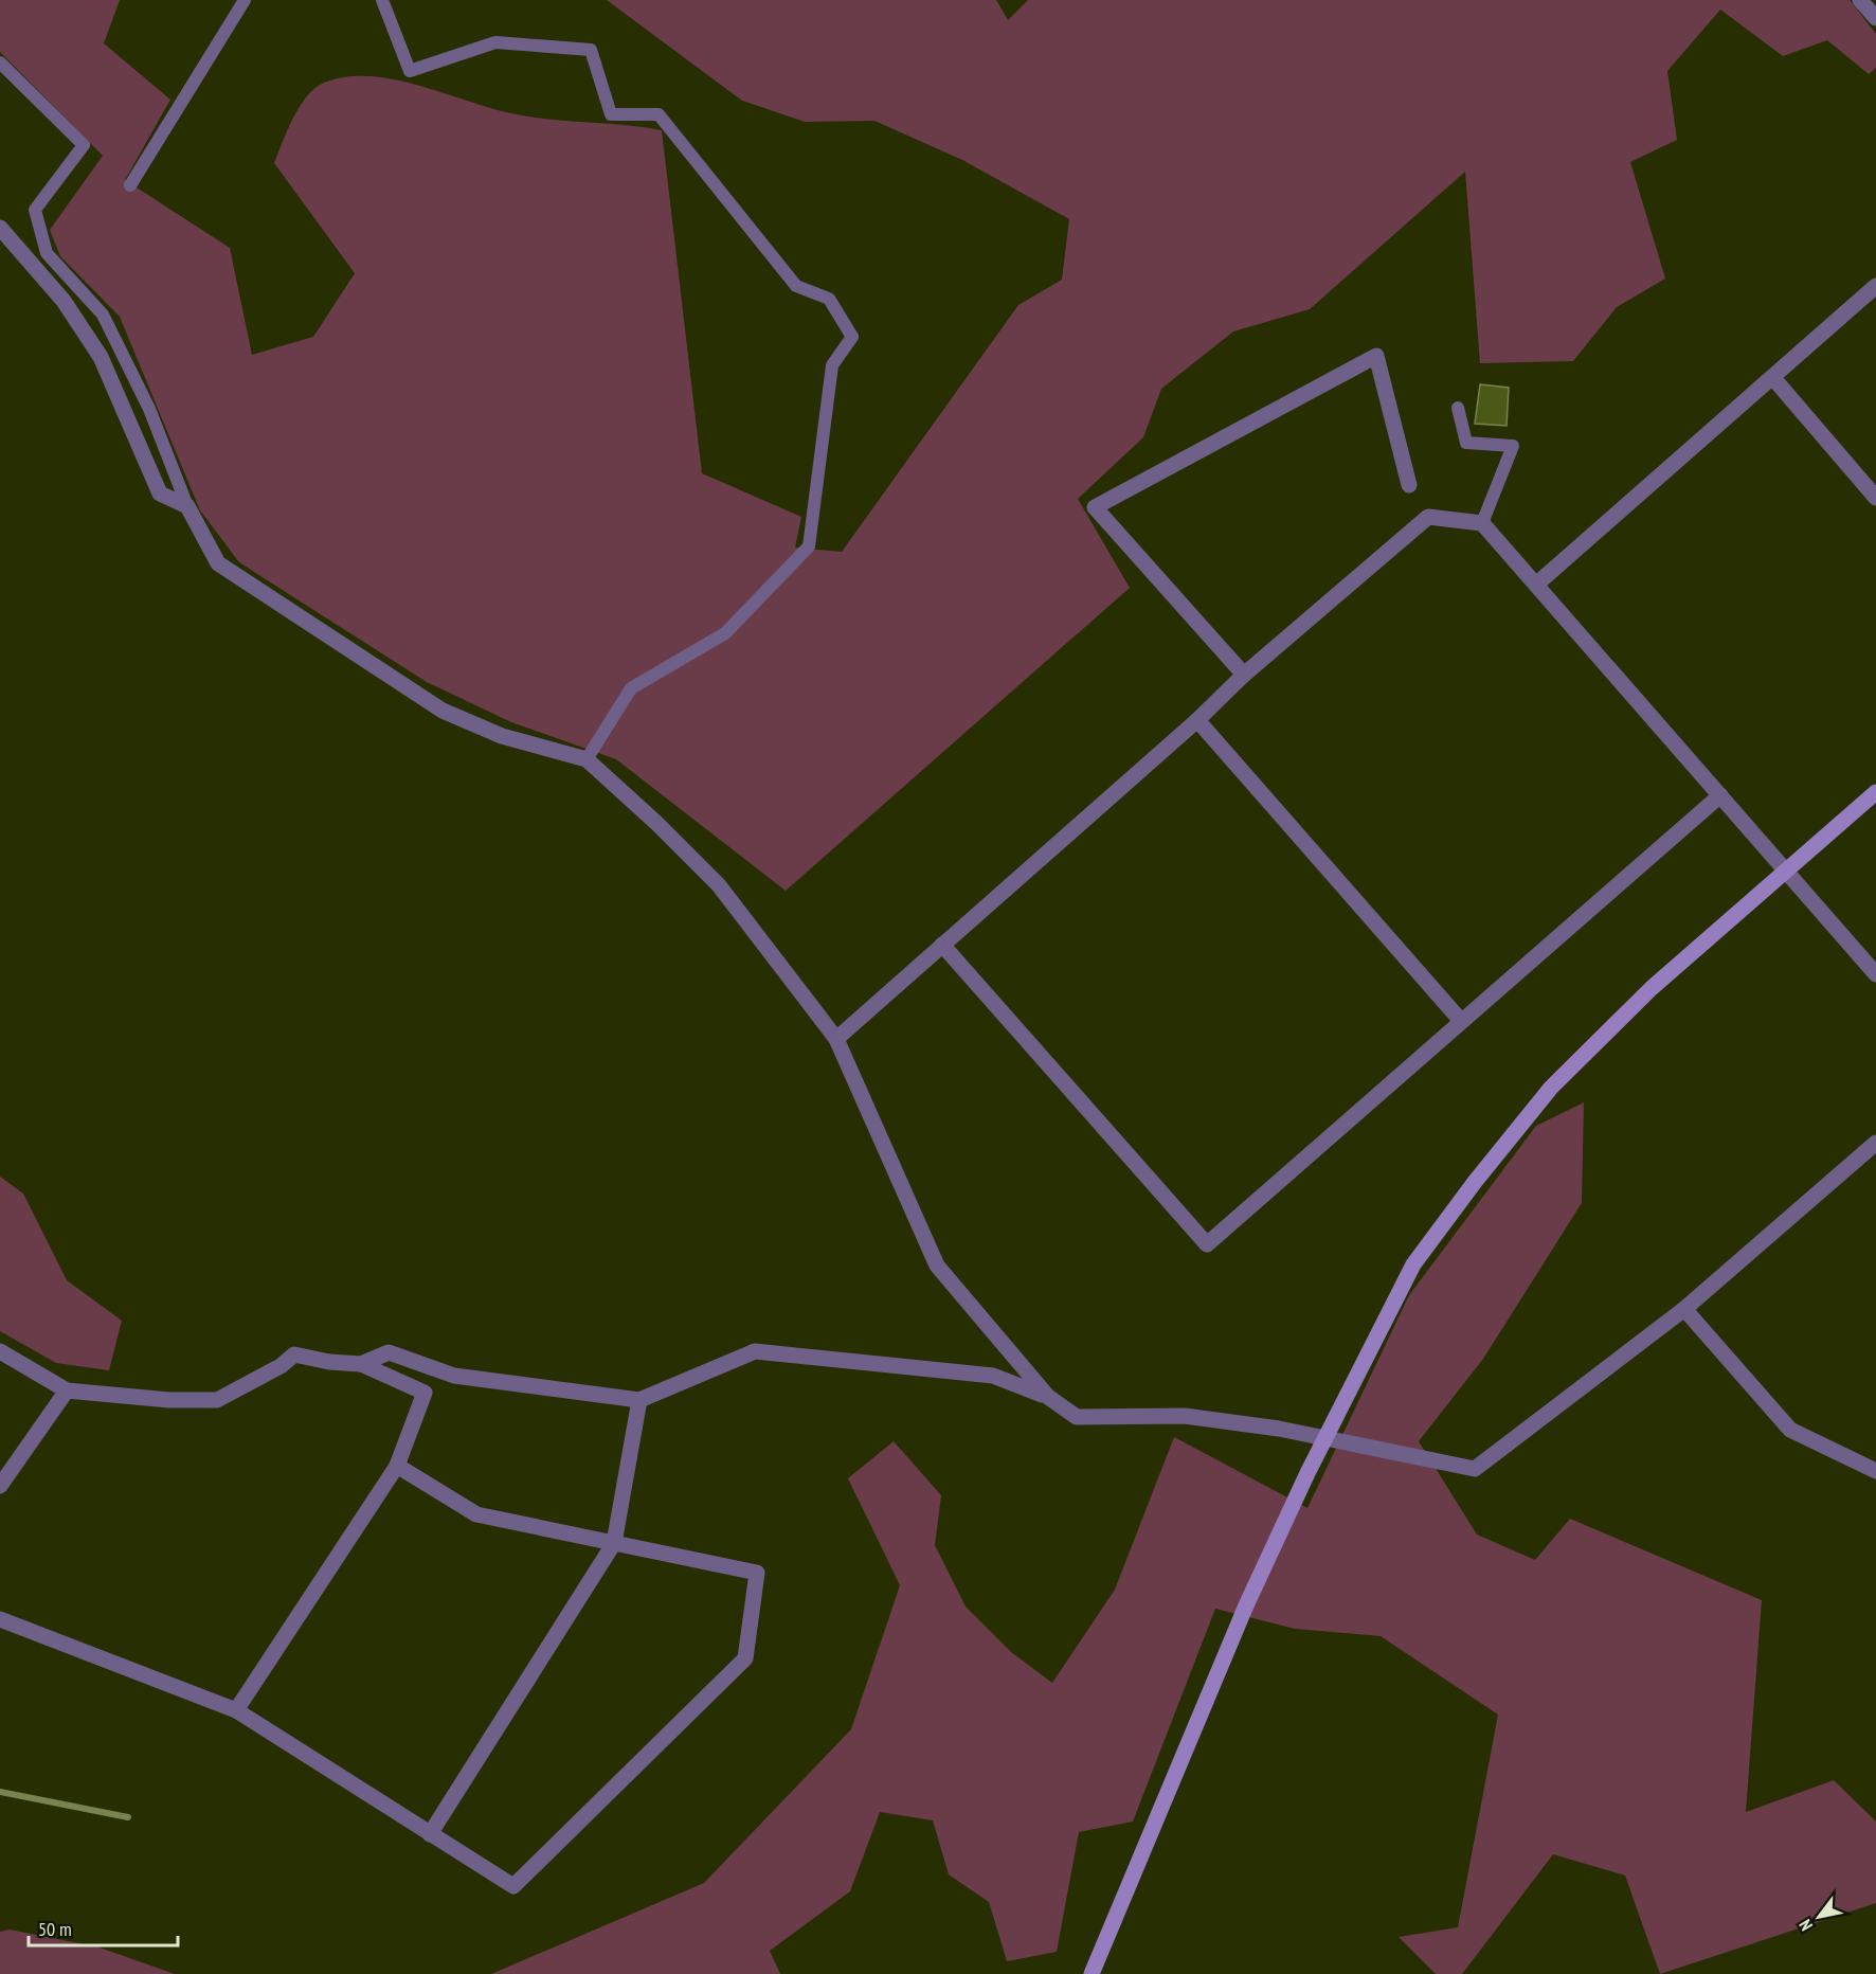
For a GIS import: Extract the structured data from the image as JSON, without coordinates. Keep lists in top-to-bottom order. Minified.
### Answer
{"scale_bar":"50 m","north":"bottom left"}
